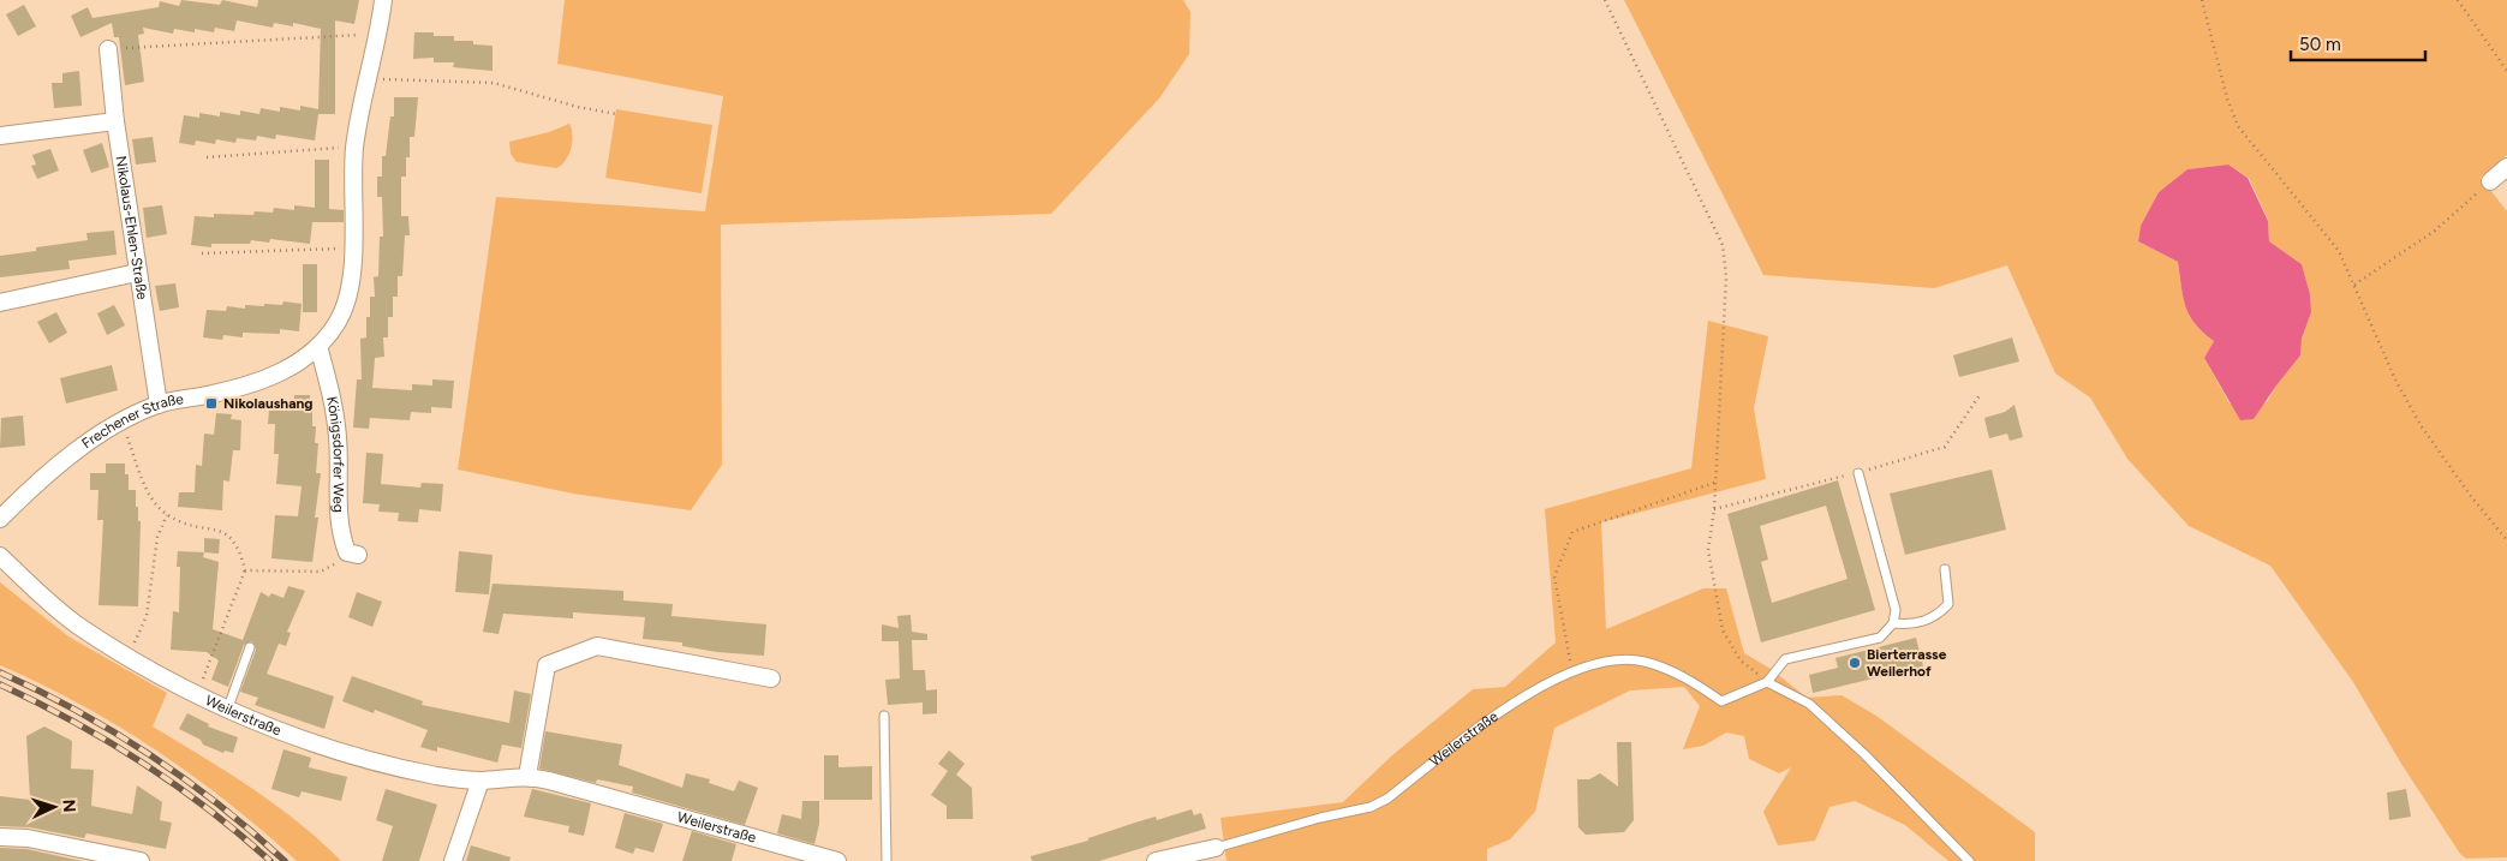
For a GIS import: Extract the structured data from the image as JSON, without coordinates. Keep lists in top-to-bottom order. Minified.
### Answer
{"streets":{"street":["Nikolaus-Ehlen-Straße","Frechener Straße","Königsdorfer Weg","Weilerstraße"]},"crossings":[["Nikolaus-Ehlen-Straße","Frechener Straße"],["Frechener Straße","Königsdorfer Weg"]],"places":{"transit":["Nikolaushang"],"other":["Bierterrasse Weilerhof"]},"scale_bar":"50 m","north":"right"}
